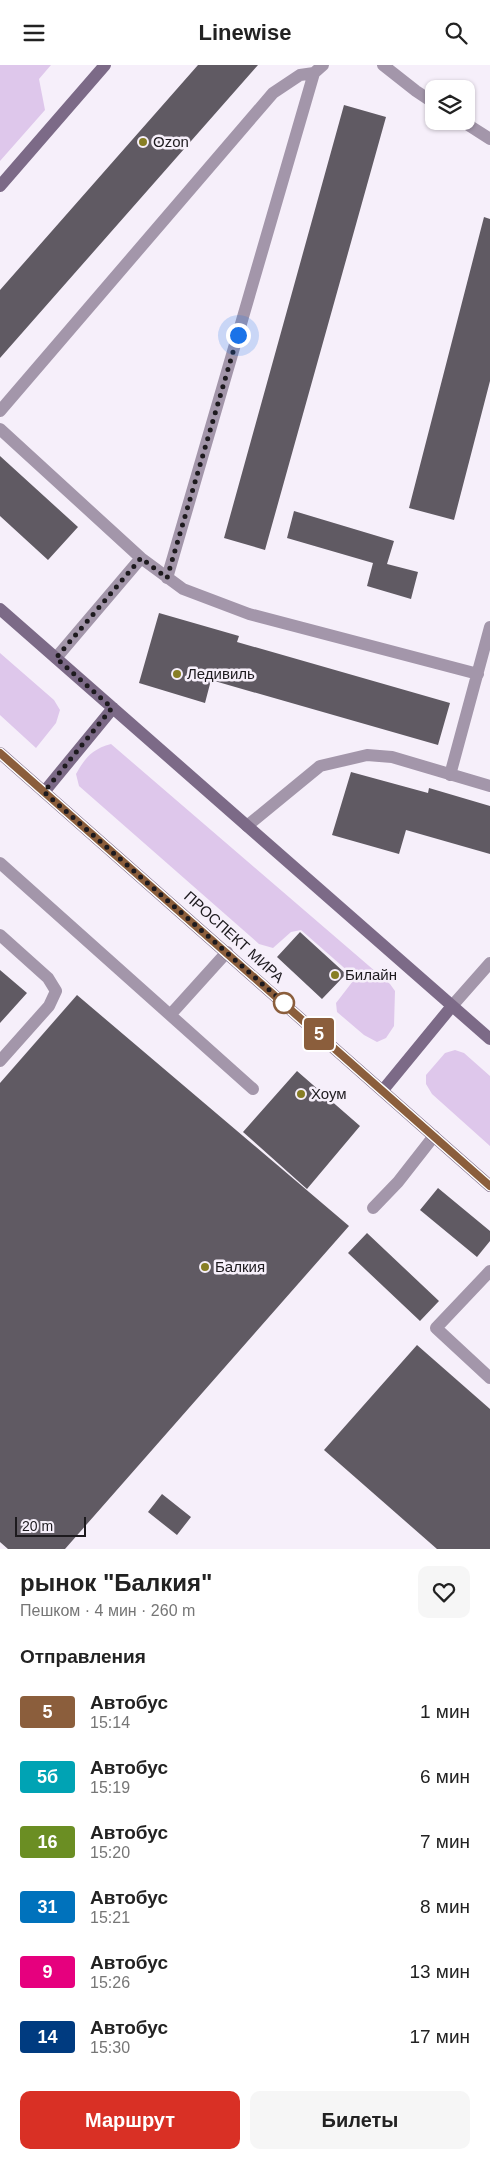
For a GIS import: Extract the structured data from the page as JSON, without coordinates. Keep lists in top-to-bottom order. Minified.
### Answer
{"streets":{"street":["ПРОСПЕКТ МИРА"]},"places":["Ozon","Ледивиль","Билайн","Хоум","Балкия"],"lines":["bus line 5"],"scale_bar":"20 m","page":{"header":"Linewise","on_map":"5","scale":"20 m","heading":[["рынок \"Балкия\"","Пешком · 4 мин · 260 m"],"Отправления"],"list":[{"mark":"5","name":"Автобус","note":"15:14","value":"1 мин"},{"mark":"5б","name":"Автобус","note":"15:19","value":"6 мин"},{"mark":"16","name":"Автобус","note":"15:20","value":"7 мин"},{"mark":"31","name":"Автобус","note":"15:21","value":"8 мин"},{"mark":"9","name":"Автобус","note":"15:26","value":"13 мин"},{"mark":"14","name":"Автобус","note":"15:30","value":"17 мин"}],"buttons":["Маршрут","Билеты"]}}
